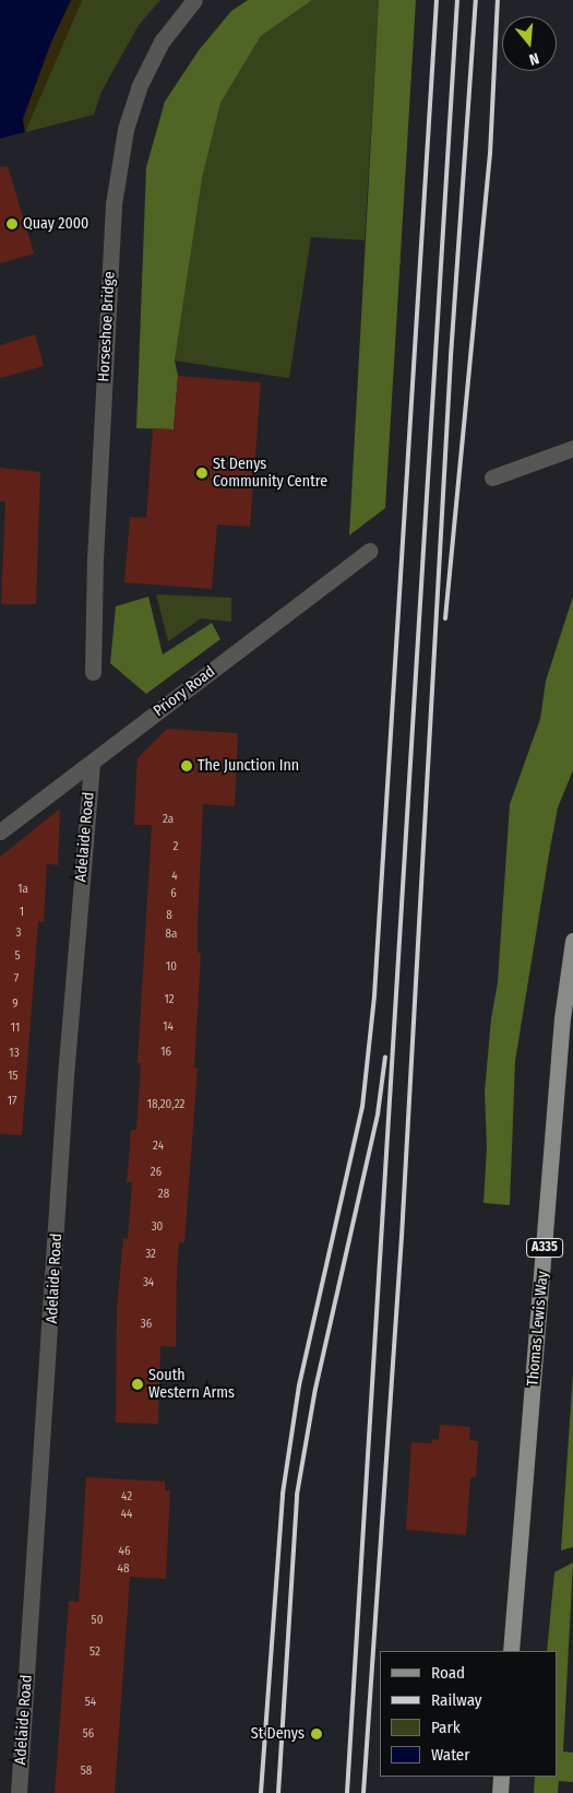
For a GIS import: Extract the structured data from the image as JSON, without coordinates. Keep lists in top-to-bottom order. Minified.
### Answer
{"streets":{"main road":["A335","Thomas Lewis Way"],"street":["Horseshoe Bridge","Priory Road","Adelaide Road"]},"crossings":[["Priory Road","Adelaide Road"]],"places":["Quay 2000","St Denys Community Centre","The Junction Inn","South Western Arms","St Denys"],"house_numbers":["2a","2","4","1a","6","1","8","3","8a","5","10","7","12","9","14","11","16","13","15","17","18,20,22","24","26","28","30","32","34","36","42","44","46","48","50","52","54","56","58"],"legend":["Road","Railway","Park","Water"],"north":"bottom"}
